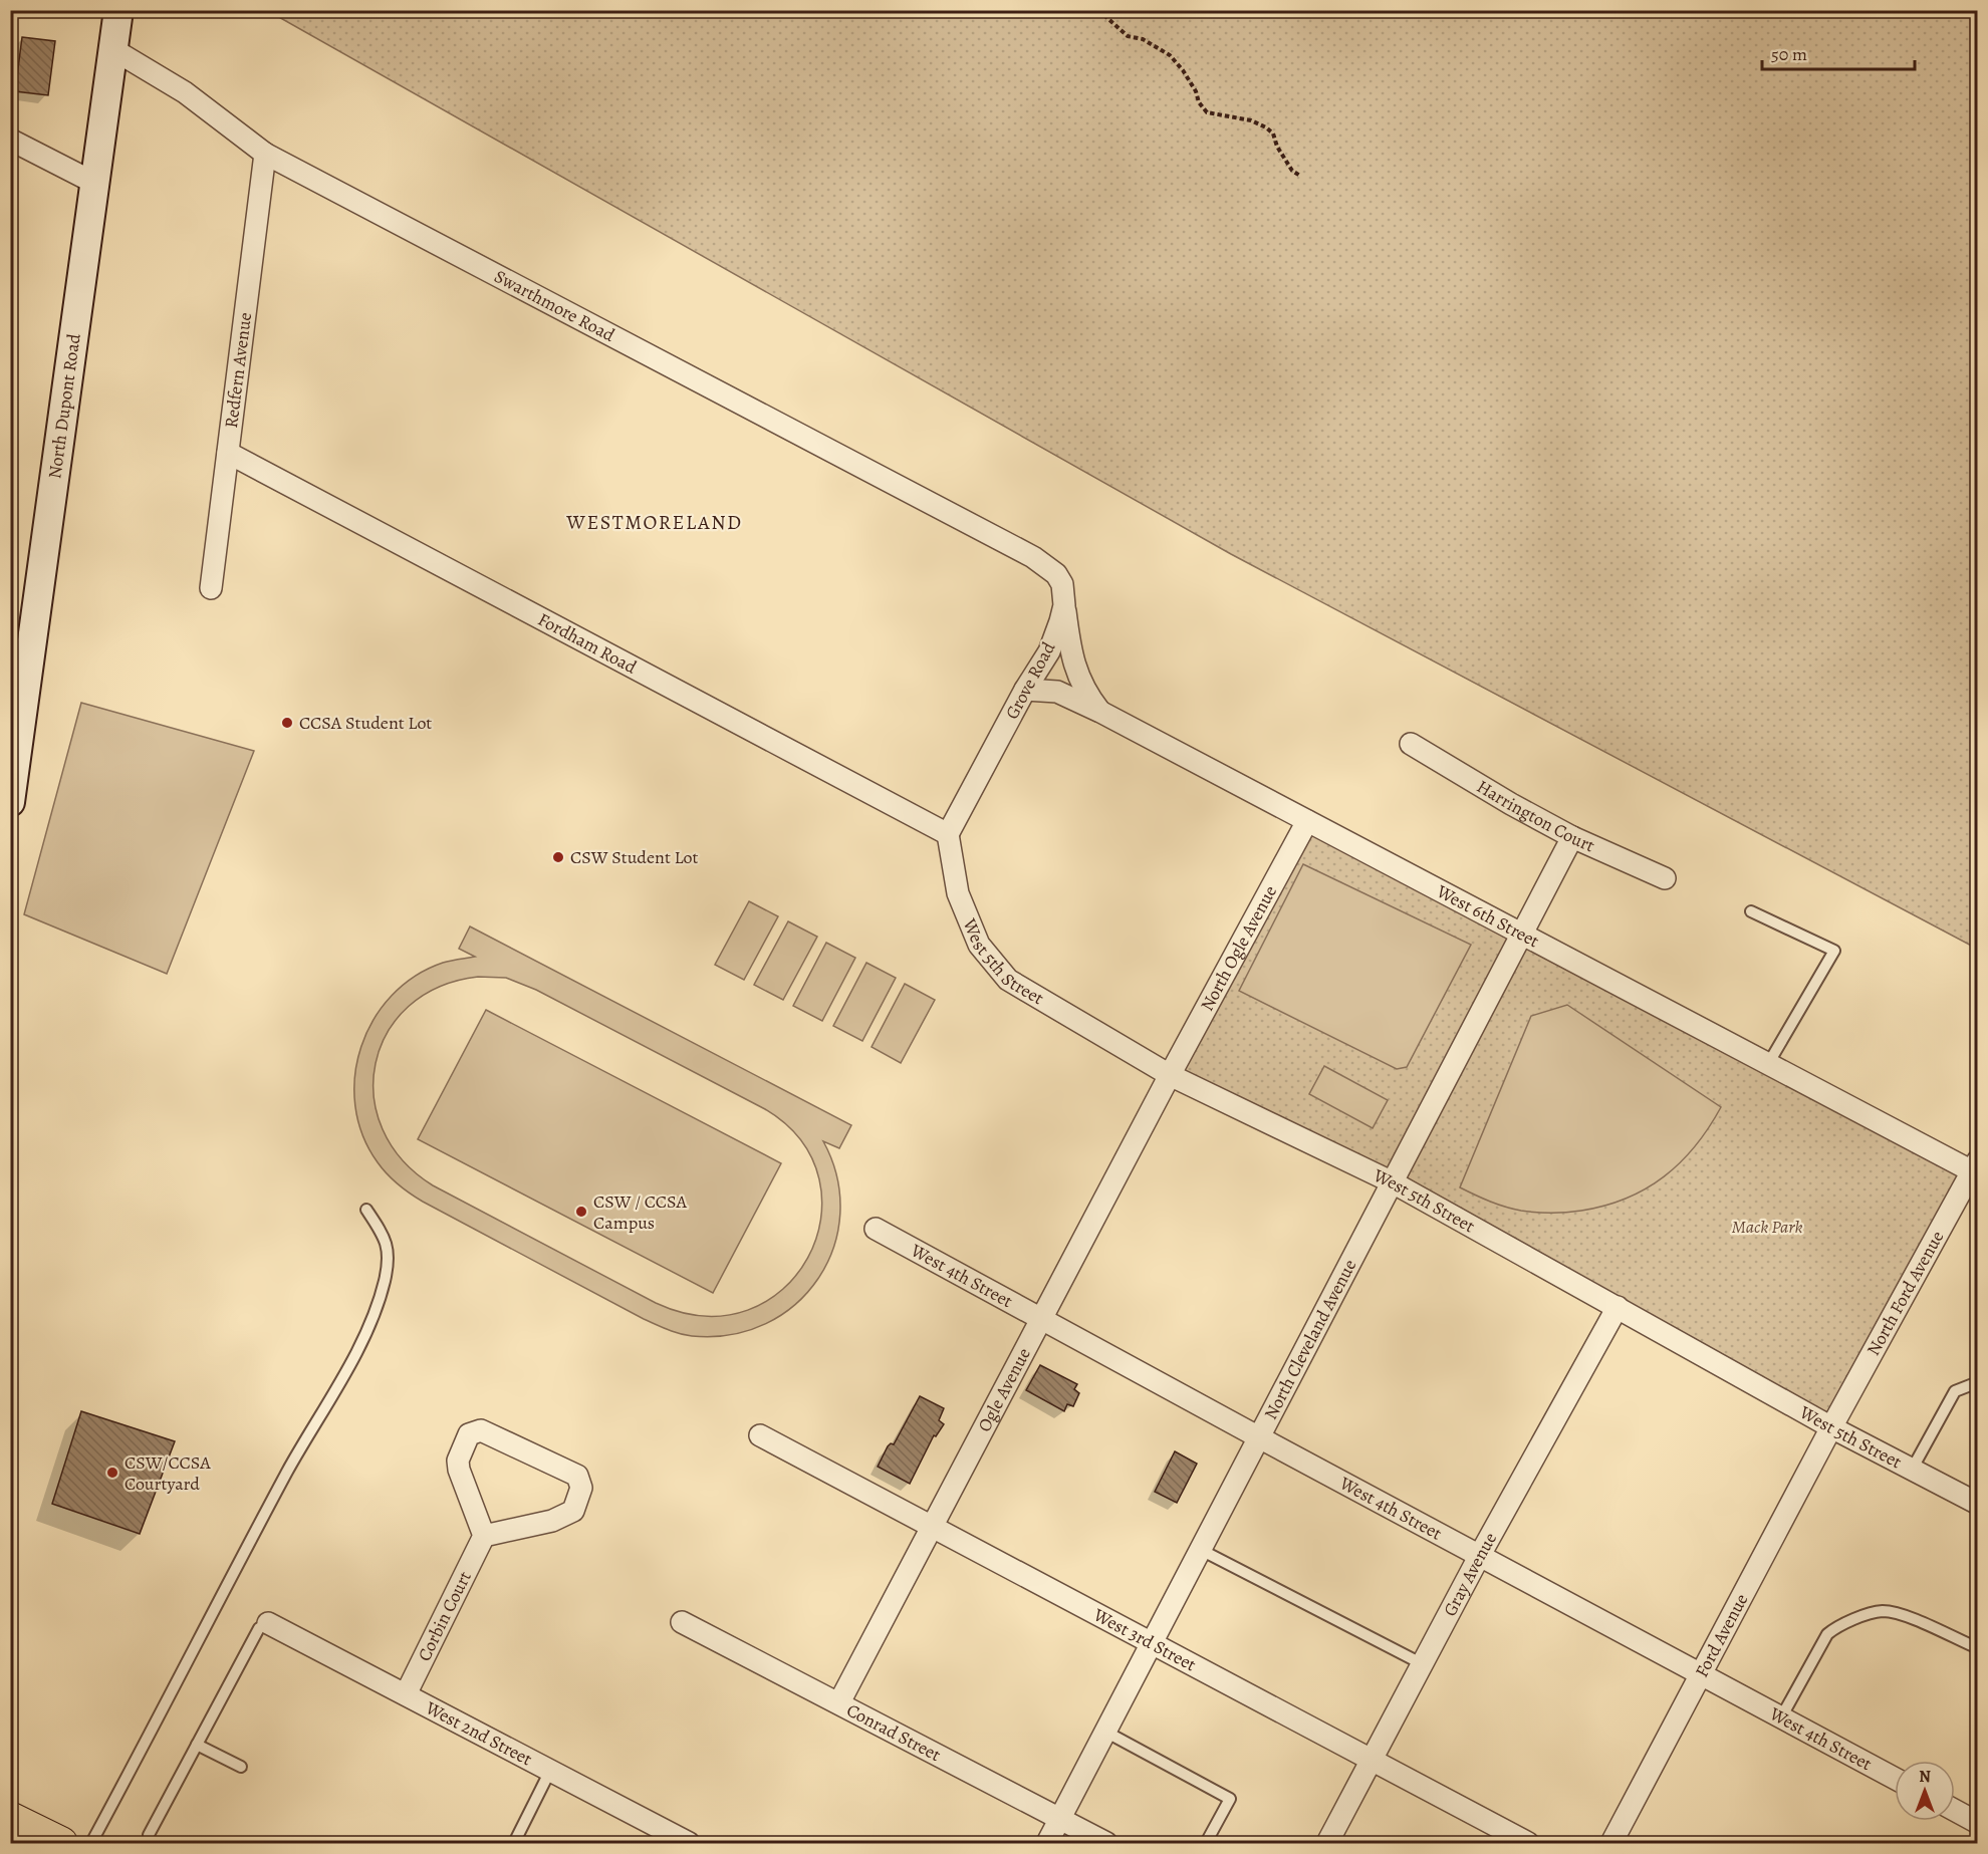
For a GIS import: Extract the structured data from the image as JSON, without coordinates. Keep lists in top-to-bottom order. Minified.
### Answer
{"streets":{"main road":["North Dupont Road"],"street":["Swarthmore Road","Redfern Avenue","Fordham Road","Grove Road","Harrington Court","West 6th Street","North Ogle Avenue","West 5th Street","West 4th Street","North Ford Avenue","North Cleveland Avenue","Ogle Avenue","Gray Avenue","Corbin Court","Ford Avenue","West 3rd Street","Conrad Street","West 2nd Street"]},"crossings":[["Swarthmore Road","Redfern Avenue"],["Swarthmore Road","North Dupont Road"],["Swarthmore Road","Grove Road"],["Swarthmore Road","West 6th Street"],["Redfern Avenue","Fordham Road"],["Fordham Road","Grove Road"],["Fordham Road","West 5th Street"],["Grove Road","West 6th Street"],["Grove Road","West 5th Street"],["Harrington Court","North Cleveland Avenue"],["West 6th Street","North Ogle Avenue"],["West 6th Street","North Ford Avenue"],["West 6th Street","North Cleveland Avenue"],["North Ogle Avenue","West 5th Street"],["North Ogle Avenue","Ogle Avenue"],["West 5th Street","North Ford Avenue"],["West 5th Street","North Cleveland Avenue"],["West 5th Street","Ogle Avenue"],["West 5th Street","Gray Avenue"],["West 5th Street","Ford Avenue"],["West 4th Street","North Cleveland Avenue"],["West 4th Street","Ogle Avenue"],["West 4th Street","Gray Avenue"],["West 4th Street","Ford Avenue"],["North Ford Avenue","Ford Avenue"],["North Cleveland Avenue","West 3rd Street"],["North Cleveland Avenue","Conrad Street"],["Ogle Avenue","West 3rd Street"],["Ogle Avenue","Conrad Street"],["Gray Avenue","West 3rd Street"],["Corbin Court","West 2nd Street"]],"districts":["WESTMORELAND"],"parks":["Mack Park"],"places":["CCSA Student Lot","CSW Student Lot","CSW / CCSA Campus","CSW/CCSA Courtyard"],"scale_bar":"50 m","north":"top"}
